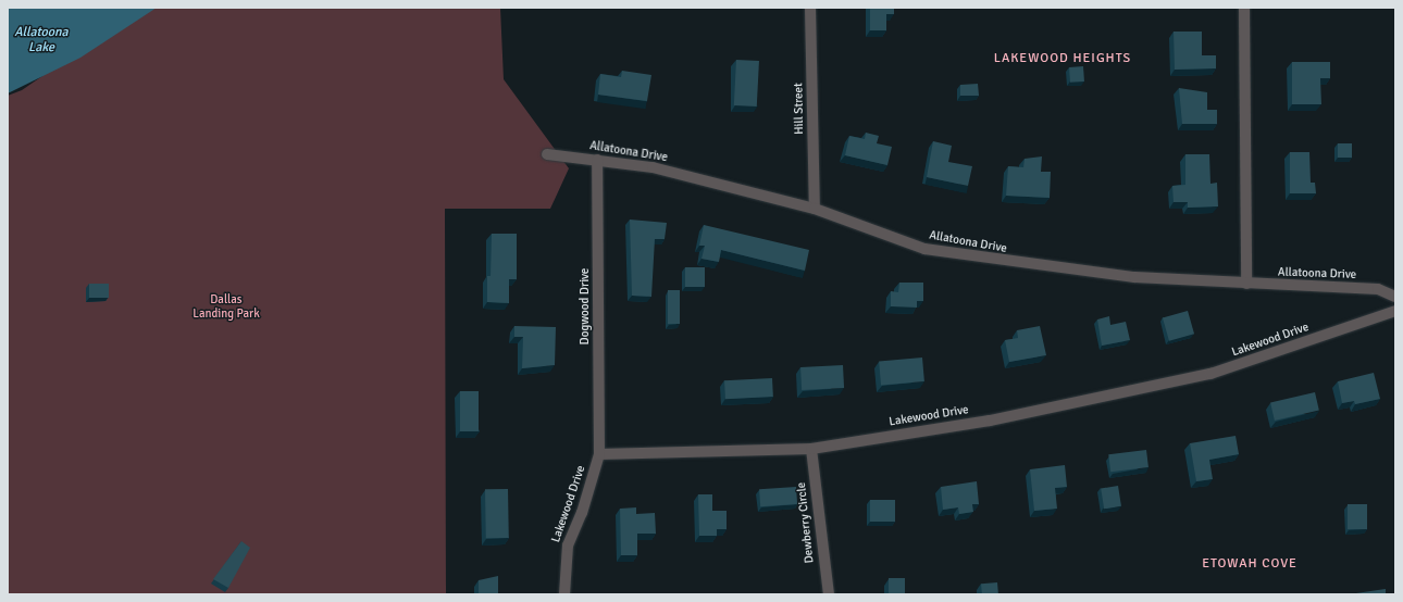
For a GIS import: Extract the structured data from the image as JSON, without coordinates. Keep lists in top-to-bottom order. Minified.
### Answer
{"streets":{"street":["Hill Street","Allatoona Drive","Dogwood Drive","Lakewood Drive","Dewberry Circle"]},"crossings":[["Hill Street","Allatoona Drive"],["Allatoona Drive","Dogwood Drive"],["Dogwood Drive","Lakewood Drive"],["Lakewood Drive","Dewberry Circle"]],"districts":["LAKEWOOD HEIGHTS","ETOWAH COVE"],"water":["Allatoona Lake"],"parks":["Dallas Landing Park"]}
